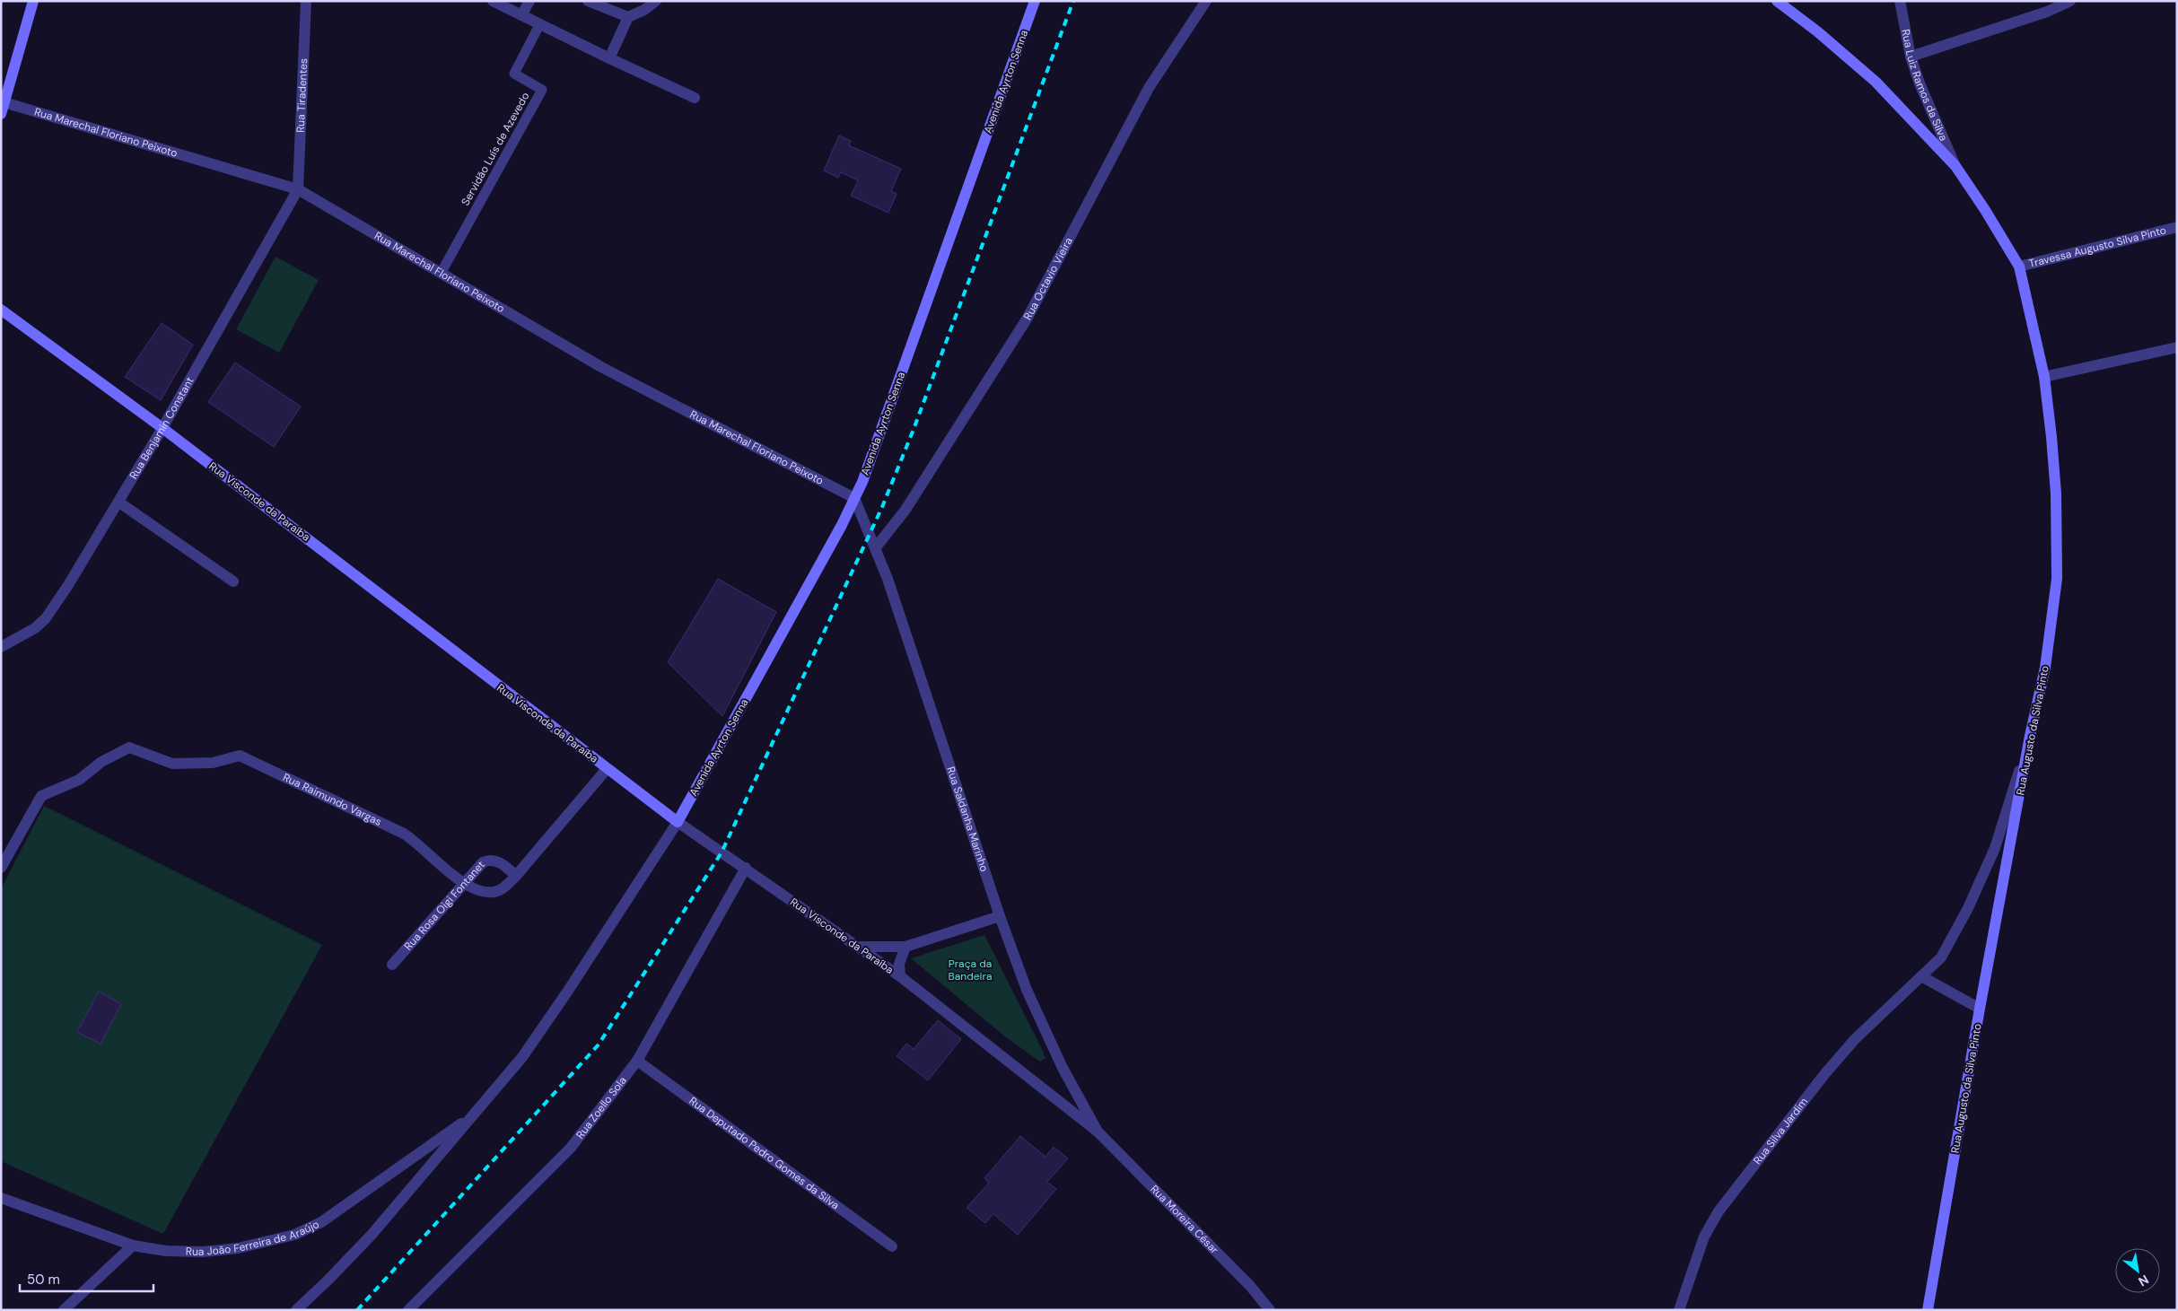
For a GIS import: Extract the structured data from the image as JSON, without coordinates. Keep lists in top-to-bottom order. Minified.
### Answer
{"streets":{"main road":["Avenida Ayrton Senna","Rua Visconde da Paraíba","Rua Augusto da Silva Pinto"],"street":["Rua Luiz Ramos da Silva","Rua Tiradentes","Rua Marechal Floriano Peixoto","Travessa Augusto Silva Pinto","Rua Octavio Vieira","Rua Benjamin Constant","Rua Raimundo Vargas","Rua Saldanha Marinho","Rua Rosa Oigi Fontanet","Rua Zoello Sola","Rua Silva Jardim","Rua Deputado Pedro Gomes da Silva","Rua Moreira César","Rua João Ferreira de Araújo"],"lane":["Servidão Luís de Azevedo"]},"crossings":[["Avenida Ayrton Senna","Rua Marechal Floriano Peixoto"],["Avenida Ayrton Senna","Rua Visconde da Paraíba"],["Avenida Ayrton Senna","Rua Saldanha Marinho"],["Rua Luiz Ramos da Silva","Rua Augusto da Silva Pinto"],["Rua Tiradentes","Rua Marechal Floriano Peixoto"],["Rua Tiradentes","Rua Benjamin Constant"],["Rua Marechal Floriano Peixoto","Servidão Luís de Azevedo"],["Rua Marechal Floriano Peixoto","Rua Benjamin Constant"],["Rua Marechal Floriano Peixoto","Rua Saldanha Marinho"],["Travessa Augusto Silva Pinto","Rua Augusto da Silva Pinto"],["Rua Octavio Vieira","Rua Saldanha Marinho"],["Rua Benjamin Constant","Rua Visconde da Paraíba"],["Rua Visconde da Paraíba","Rua Saldanha Marinho"],["Rua Visconde da Paraíba","Rua Zoello Sola"],["Rua Visconde da Paraíba","Rua Moreira César"],["Rua Augusto da Silva Pinto","Rua Silva Jardim"],["Rua Raimundo Vargas","Rua Rosa Oigi Fontanet"],["Rua Saldanha Marinho","Rua Moreira César"],["Rua Zoello Sola","Rua Deputado Pedro Gomes da Silva"]],"parks":["Praça da Bandeira"],"scale_bar":"50 m","north":"bottom right"}
